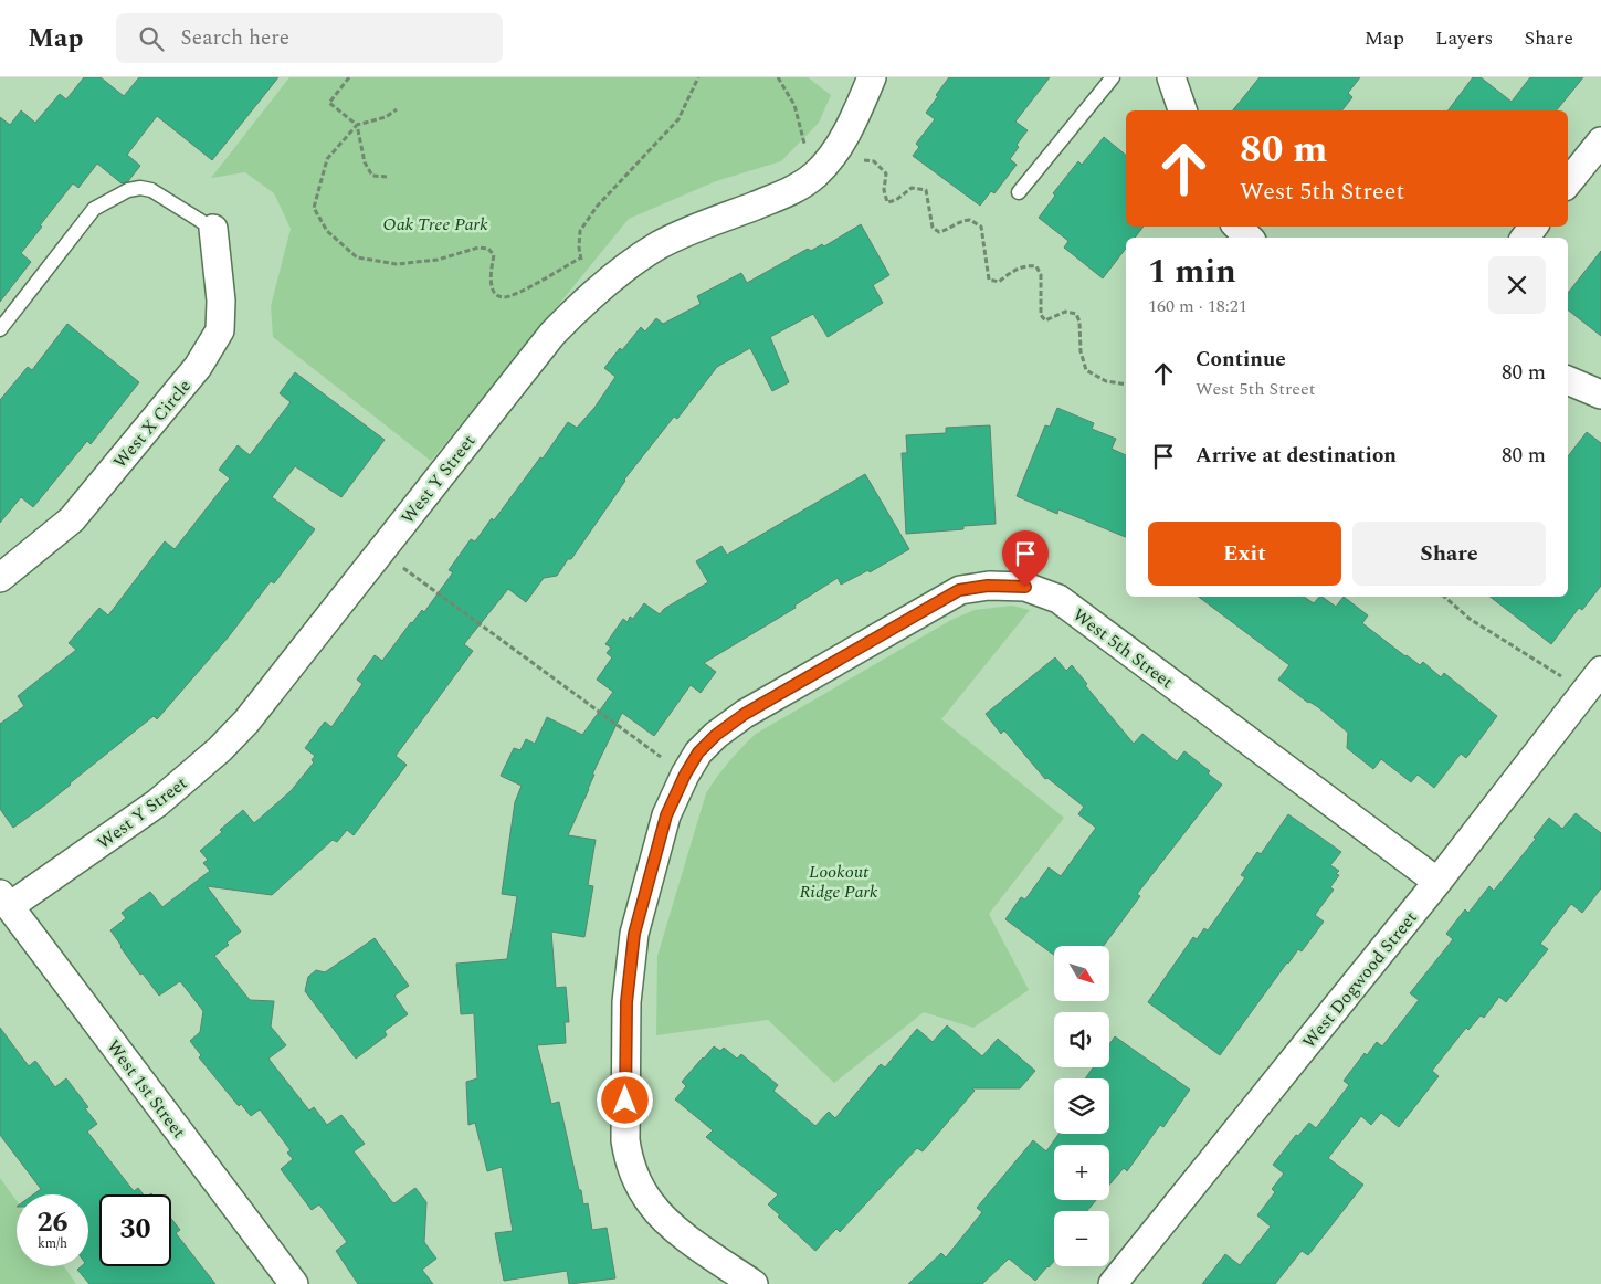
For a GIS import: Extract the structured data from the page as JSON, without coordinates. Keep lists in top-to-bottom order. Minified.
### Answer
{"streets":{"street":["West X Circle","West Y Street","West 5th Street","West Dogwood Street","West 1st Street"]},"crossings":[["West Y Street","West 1st Street"],["West 5th Street","West Dogwood Street"]],"parks":["Oak Tree Park","Lookout Ridge Park"],"north":"bottom right","page":{"header":"Map","search":"Search here","nav":["Map","Layers","Share"],"turn":["80 m","West 5th Street"],"heading":["1 min","160 m · 18:21"],"list":[{"name":"Continue","note":"West 5th Street","value":"80 m"},{"name":"Arrive at destination","value":"80 m"}],"buttons":["Exit","Share"],"map_buttons":["+","−"],"speed":"26 km/h","limit":"30"}}
